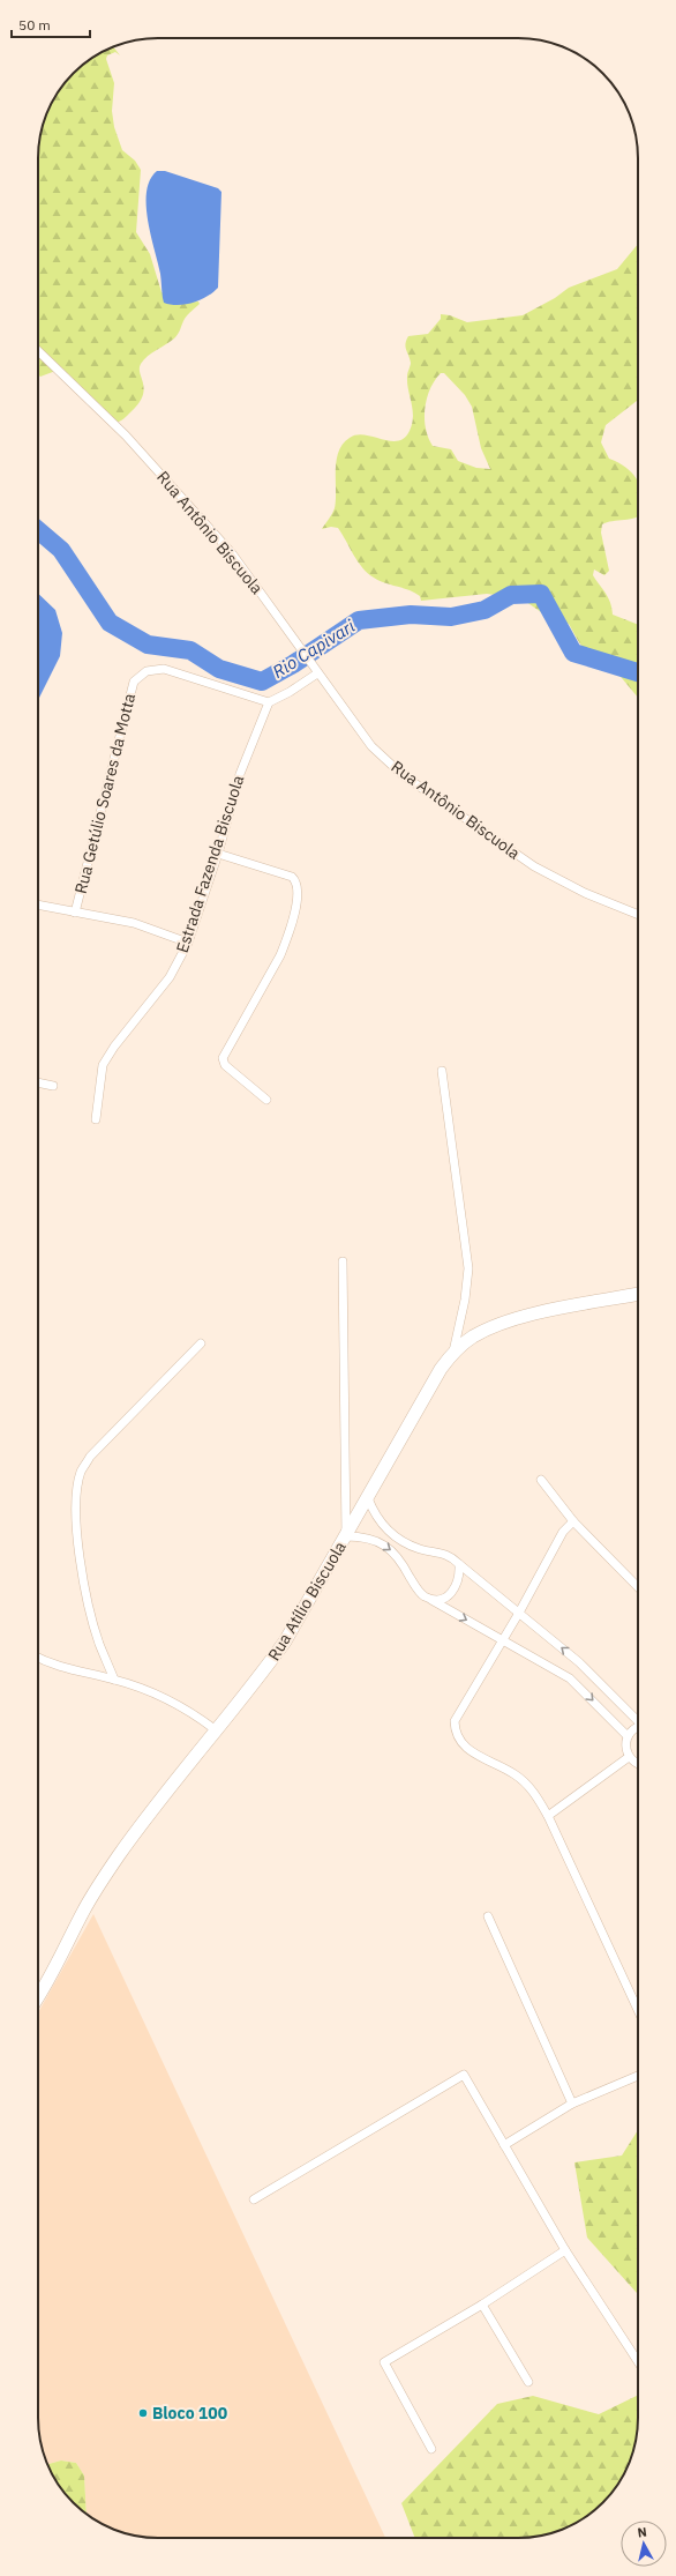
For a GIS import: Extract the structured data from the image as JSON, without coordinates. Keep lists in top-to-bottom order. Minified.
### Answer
{"streets":{"street":["Rua Antônio Biscuola","Rua Getúlio Soares da Motta","Estrada Fazenda Biscuola","Rua Atílio Biscuola"]},"crossings":[["Rua Getúlio Soares da Motta","Estrada Fazenda Biscuola"]],"water":["Rio Capivari"],"places":["Bloco 100"],"scale_bar":"50 m","north":"top"}
